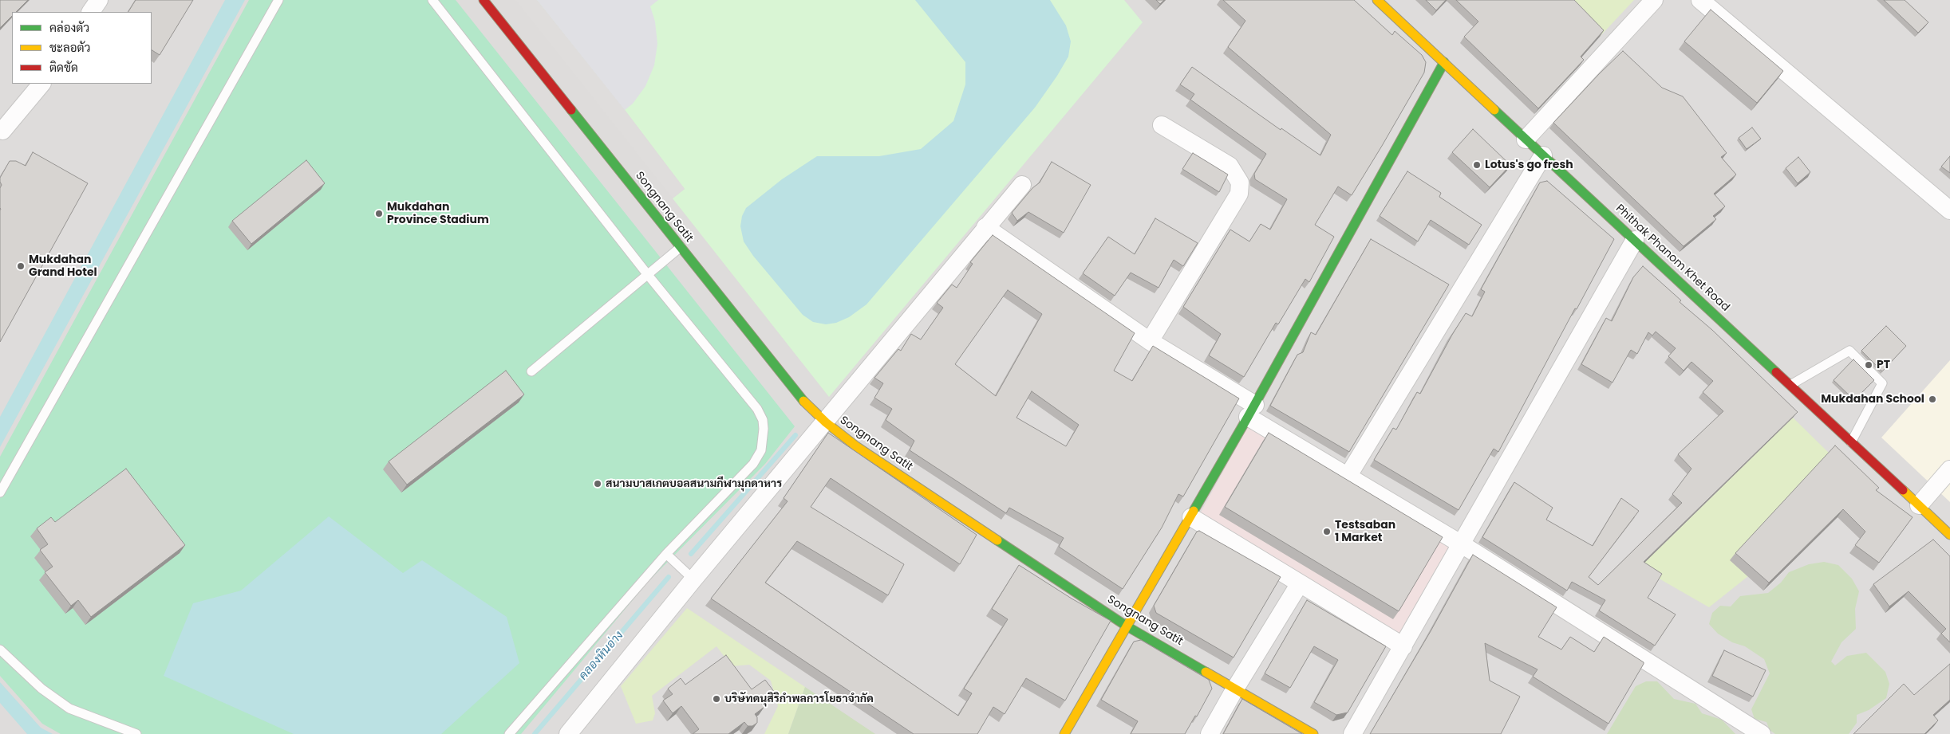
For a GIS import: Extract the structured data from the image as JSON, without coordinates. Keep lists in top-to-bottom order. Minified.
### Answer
{"streets":{"street":["Songnang Satit","Phithak Phanom Khet Road"]},"water":["คลองหินอ่าง"],"places":["Lotus's go fresh","Mukdahan Province Stadium","Mukdahan Grand Hotel","PT","Mukdahan School","สนามบาสเกตบอลสนามกีฬามุกดาหาร","Testsaban 1 Market","บริษัทดนุสิริกำพลการโยธาจำกัด"],"legend":["คล่องตัว","ชะลอตัว","ติดขัด"]}
